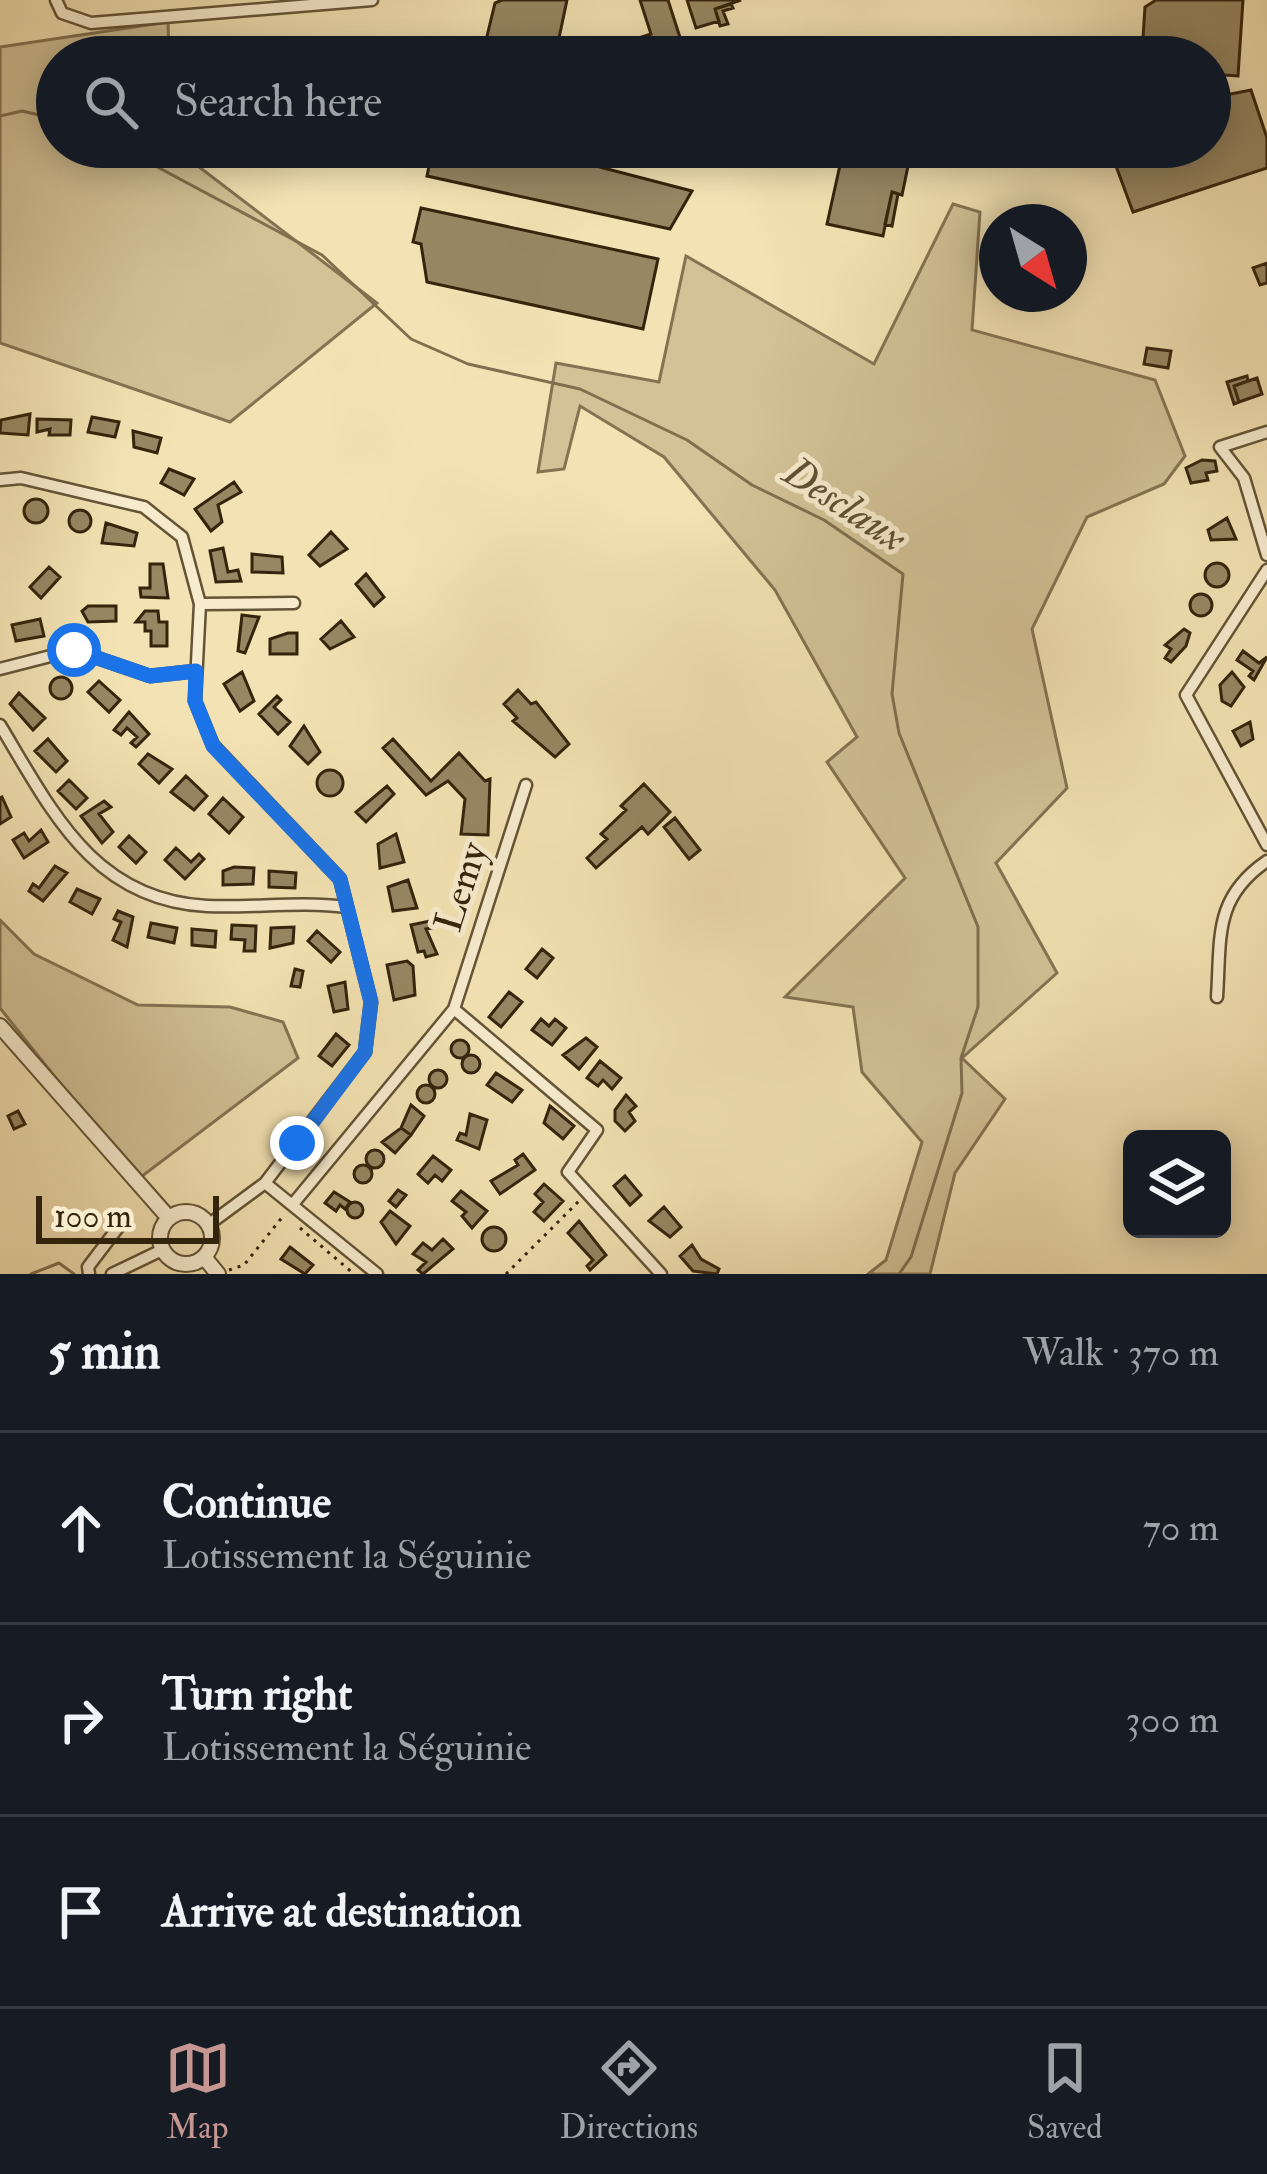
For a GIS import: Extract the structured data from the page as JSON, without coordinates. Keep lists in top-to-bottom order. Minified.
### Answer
{"streets":{"street":["Lemy"]},"water":["Desclaux"],"scale_bar":"100 m","north":"bottom right","page":{"search":"Search here","scale":"100 m","heading":["5 min","Walk · 370 m"],"list":[["Continue","Lotissement la Séguinie","70 m"],["Turn right","Lotissement la Séguinie","300 m"],"Arrive at destination"],"nav":["Map","Directions","Saved"]}}
